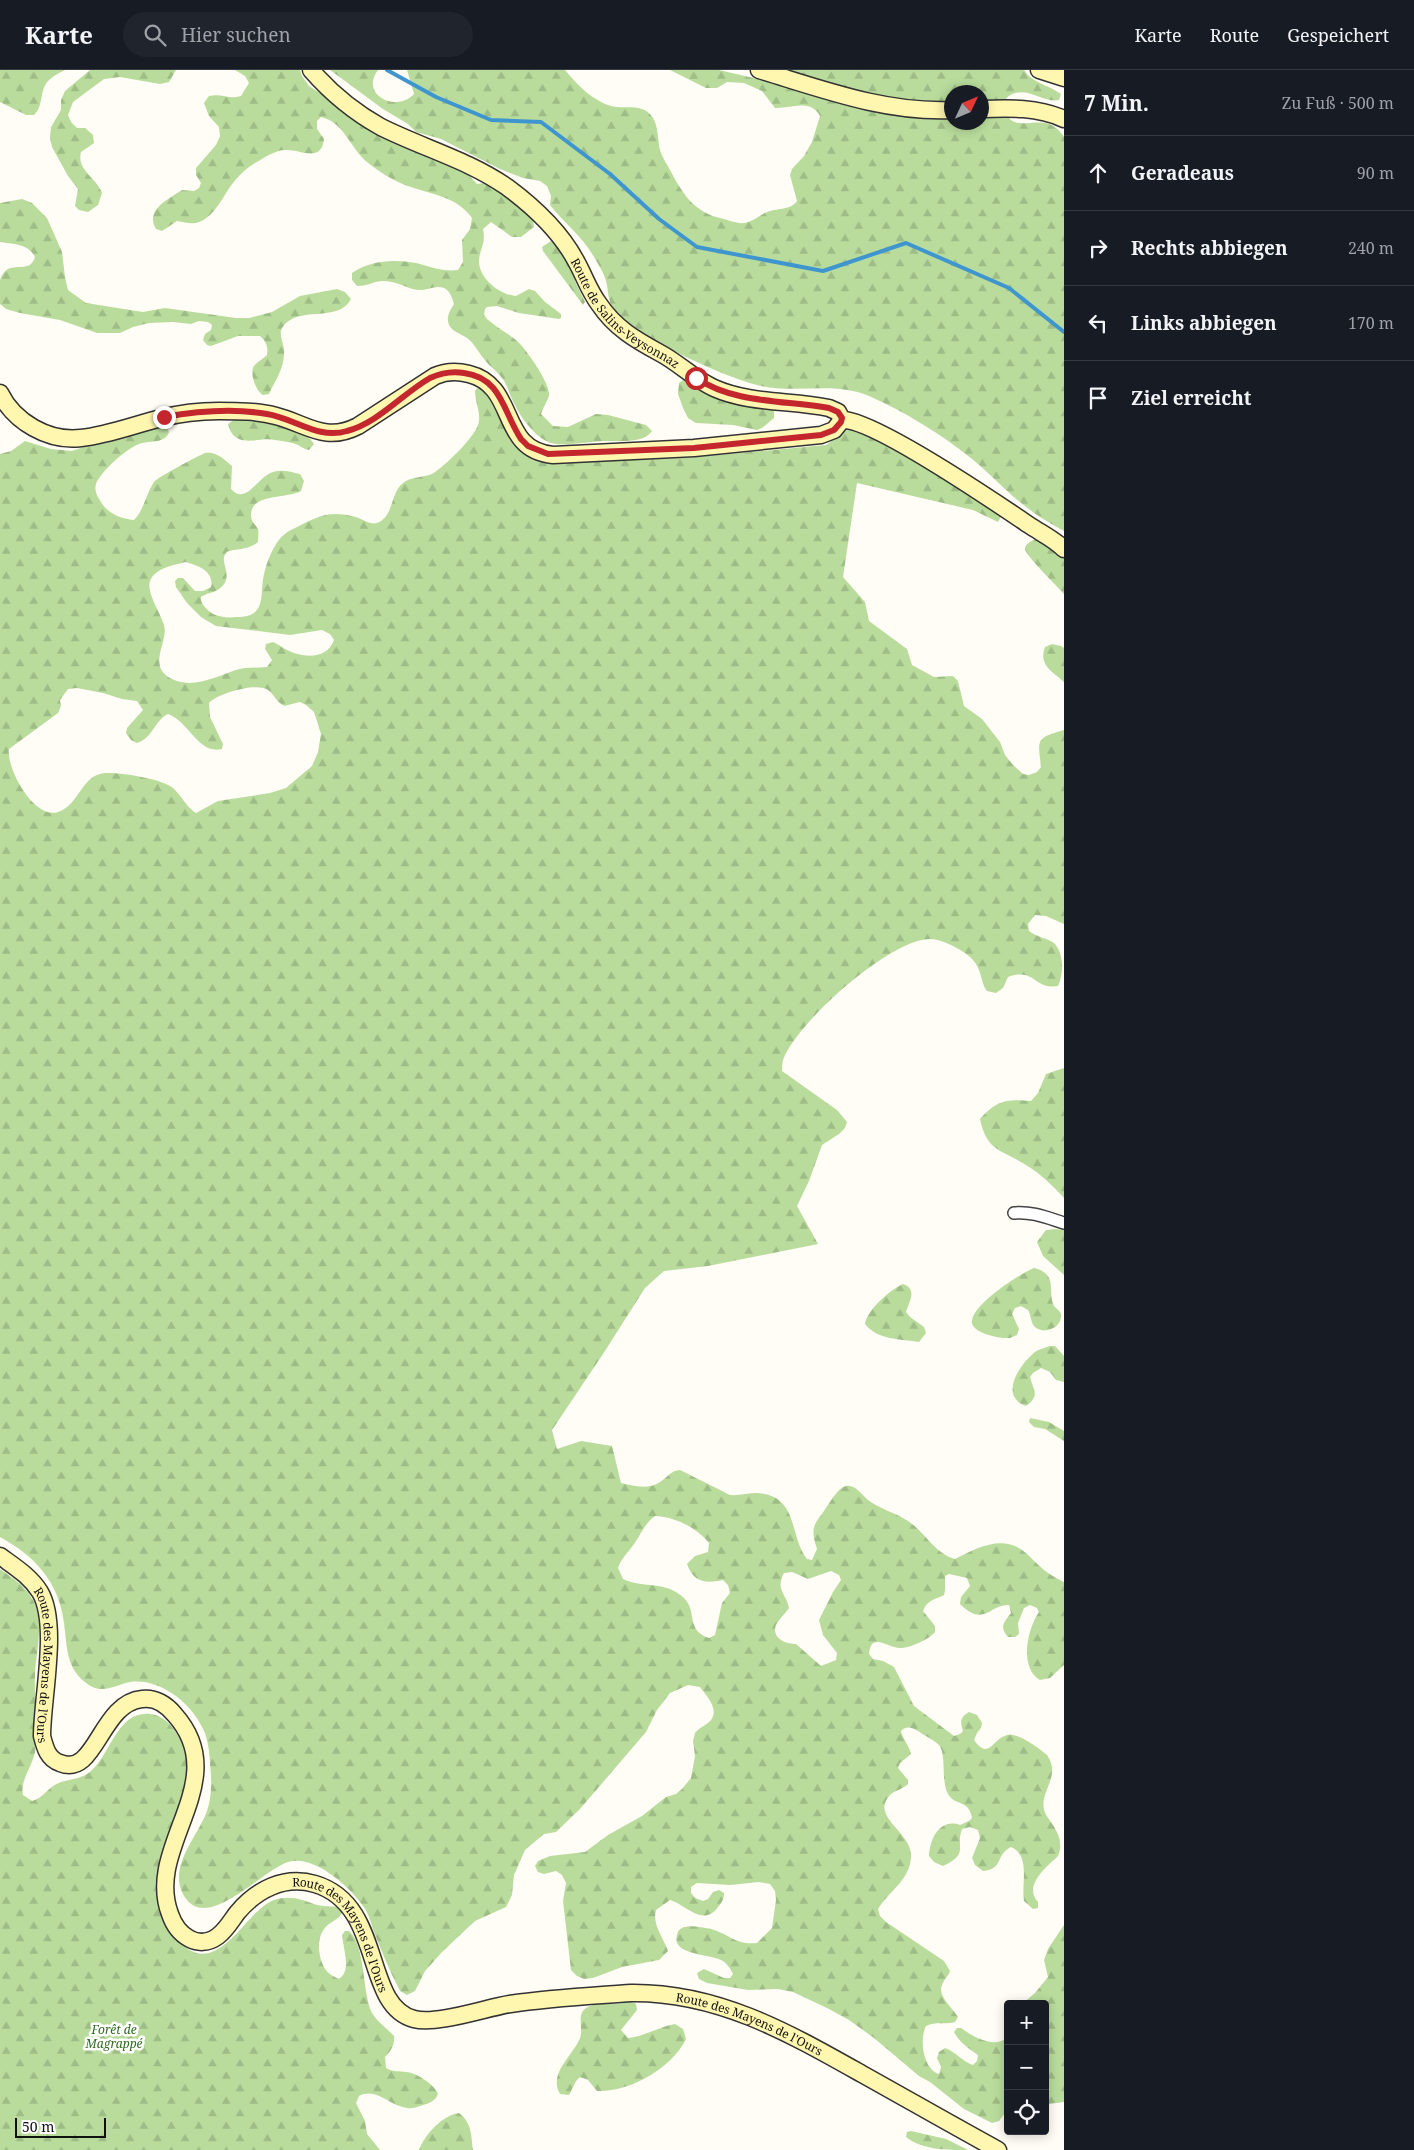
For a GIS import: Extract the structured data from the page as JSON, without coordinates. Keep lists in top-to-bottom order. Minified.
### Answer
{"streets":{"street":["Route de Salins-Veysonnaz","Route des Mayens de l'Ours"]},"parks":["Forêt de Magrappé"],"scale_bar":"50 m","north":"top right","page":{"header":"Karte","search":"Hier suchen","nav":["Karte","Route","Gespeichert"],"heading":["7 Min.","Zu Fuß · 500 m"],"list":[["Geradeaus","90 m"],["Rechts abbiegen","240 m"],["Links abbiegen","170 m"],"Ziel erreicht"],"map_buttons":["+","−"],"scale":"50 m"}}
